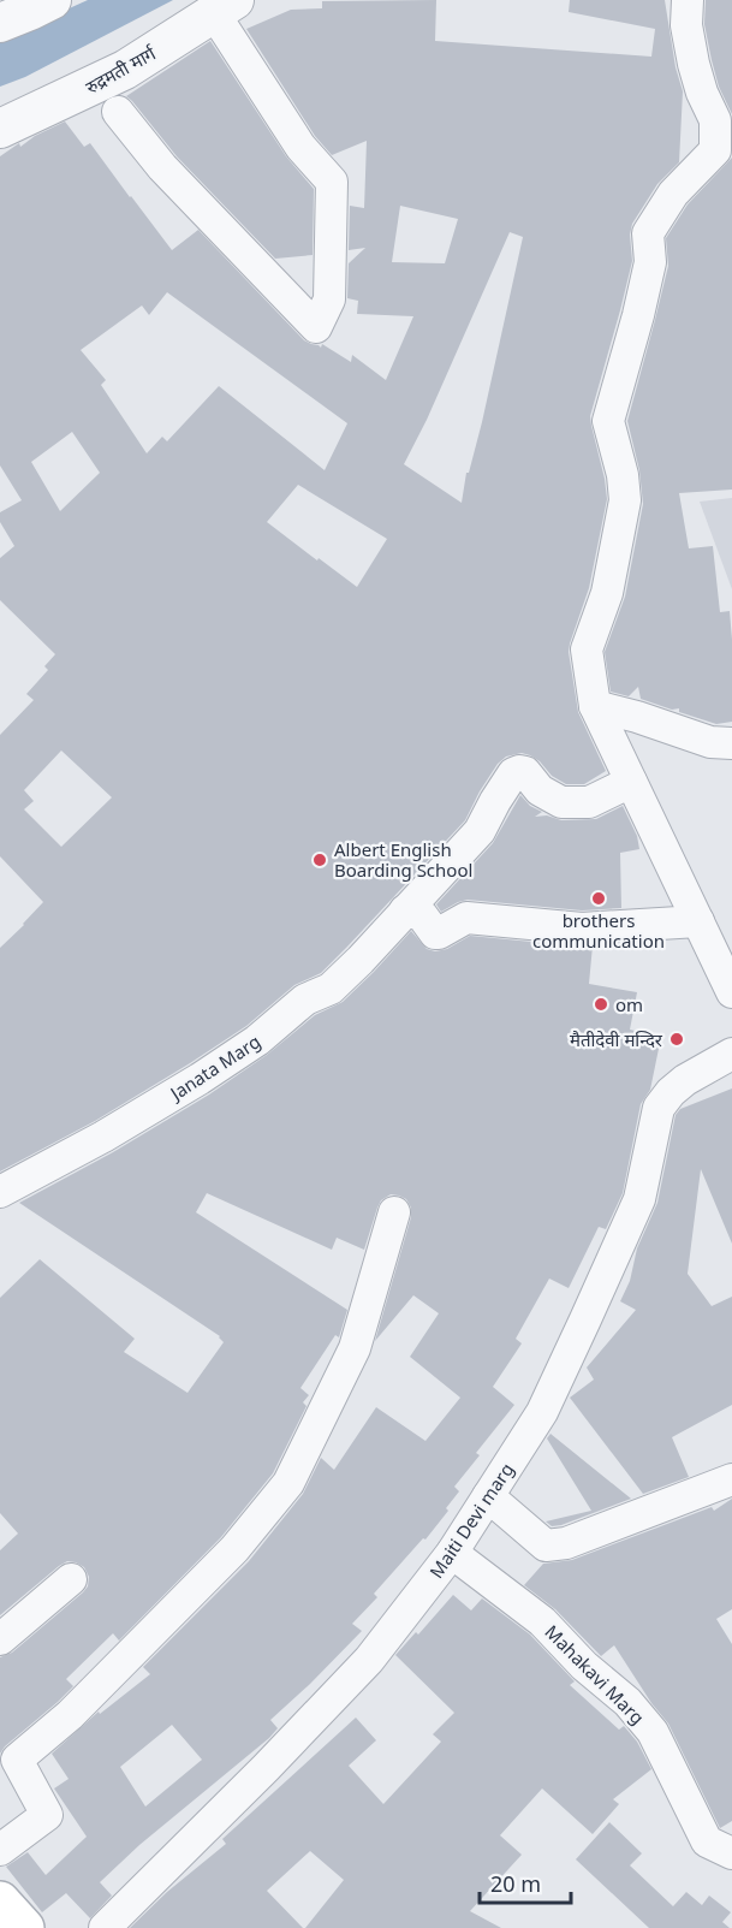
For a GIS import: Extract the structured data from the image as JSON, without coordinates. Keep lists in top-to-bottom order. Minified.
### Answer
{"streets":{"street":["रुद्रमती मार्ग","Janata Marg","Maiti Devi marg","Mahakavi Marg"]},"crossings":[["Maiti Devi marg","Mahakavi Marg"]],"places":["Albert English Boarding School","brothers communication","om","मैतीदेवी मन्दिर"],"scale_bar":"20 m"}
